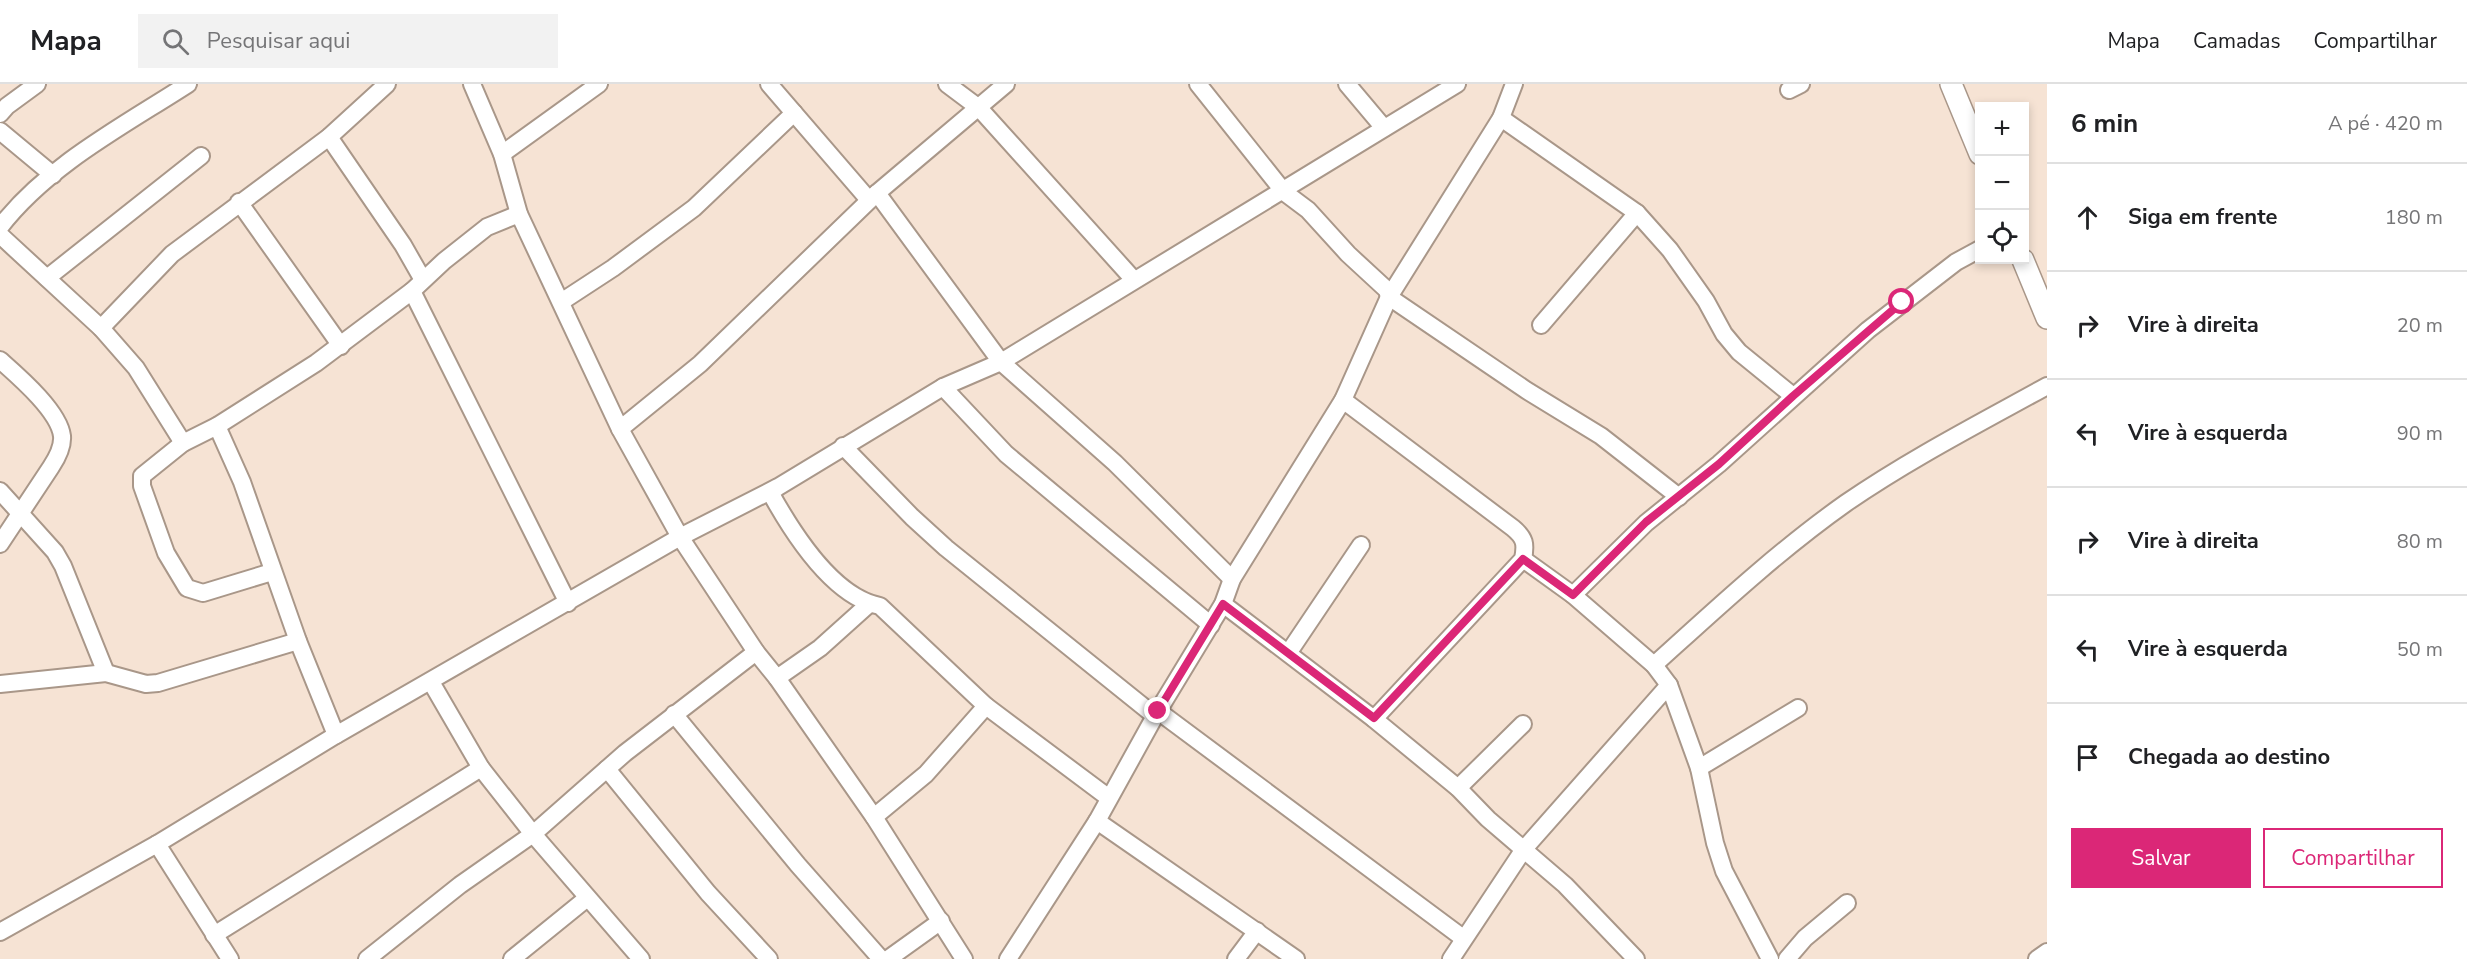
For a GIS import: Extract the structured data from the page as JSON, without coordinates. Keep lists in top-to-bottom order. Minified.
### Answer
{"page":{"header":"Mapa","search":"Pesquisar aqui","nav":["Mapa","Camadas","Compartilhar"],"heading":["6 min","A pé · 420 m"],"map_buttons":["+","−"],"list":[["Siga em frente","180 m"],["Vire à direita","20 m"],["Vire à esquerda","90 m"],["Vire à direita","80 m"],["Vire à esquerda","50 m"],"Chegada ao destino"],"buttons":["Salvar","Compartilhar"]}}
